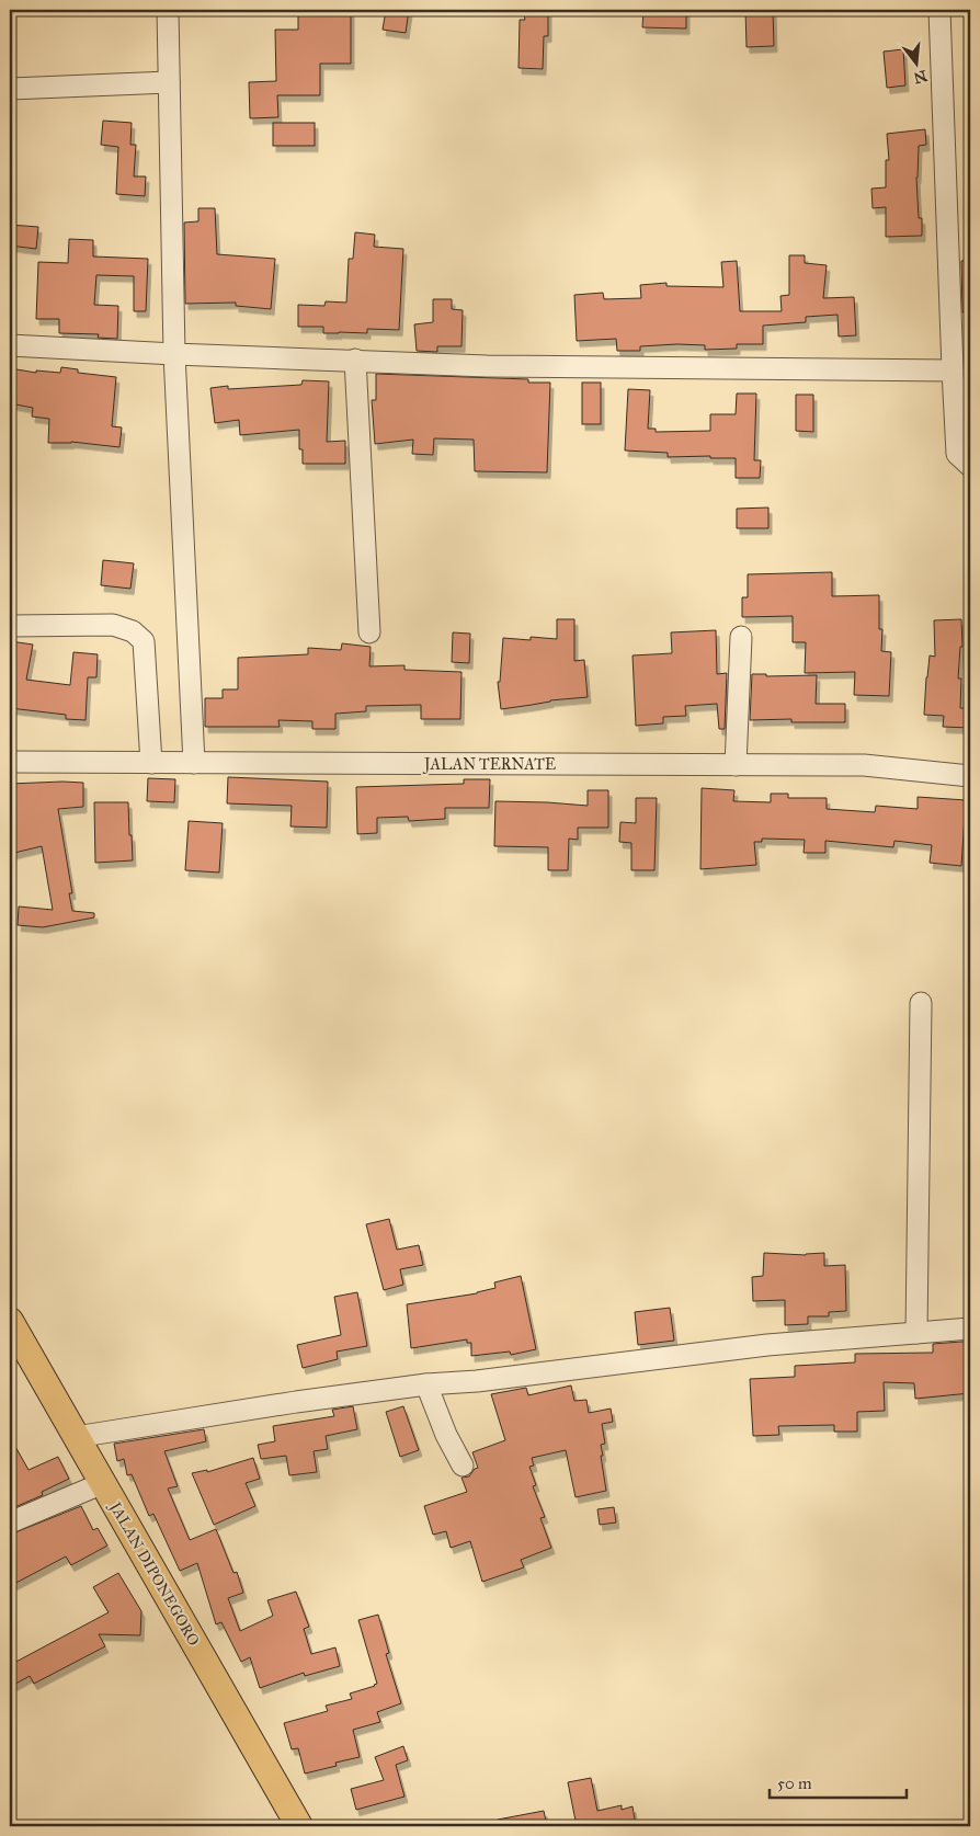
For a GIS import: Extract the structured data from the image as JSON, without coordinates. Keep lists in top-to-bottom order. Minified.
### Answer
{"streets":{"main road":["JALAN DIPONEGORO"],"street":["JALAN TERNATE"]},"scale_bar":"50 m","north":"bottom"}
